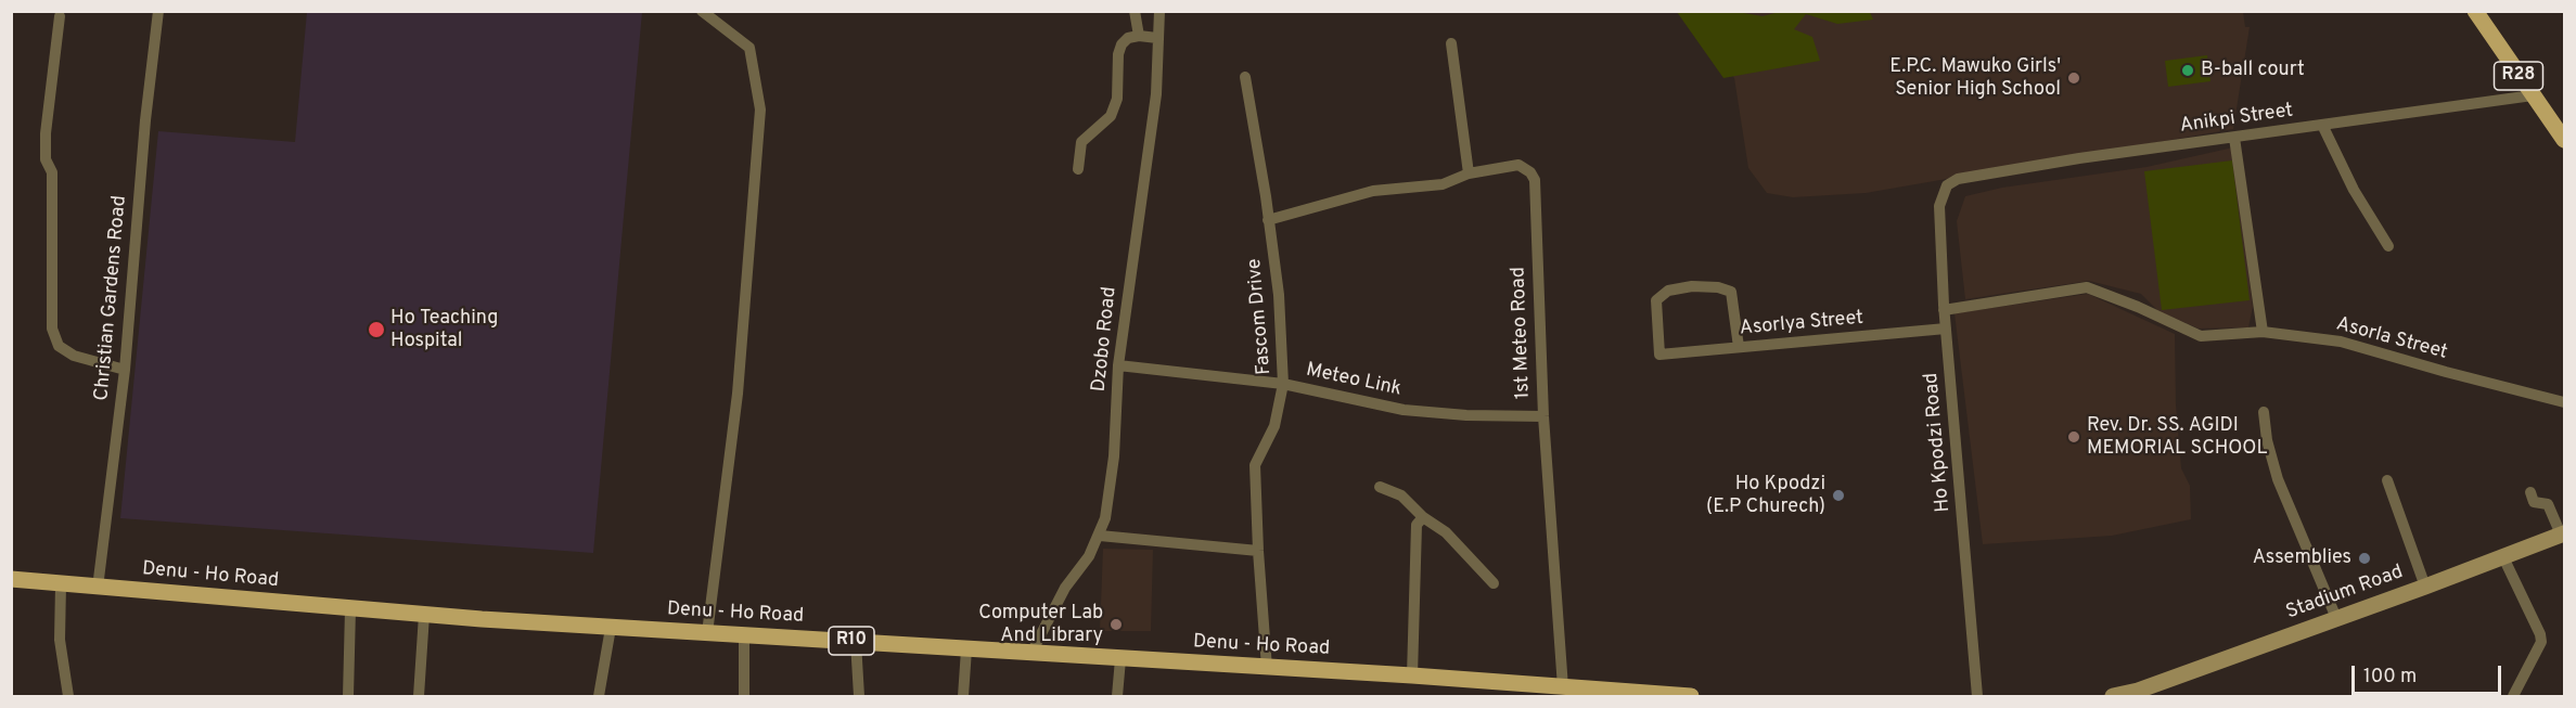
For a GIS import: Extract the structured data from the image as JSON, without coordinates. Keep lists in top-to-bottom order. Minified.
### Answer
{"streets":{"main road":["R28","Denu - Ho Road","Stadium Road","R10"],"street":["Anikpi Street","Christian Gardens Road","Fascom Drive","Asorlya Street","1st Meteo Road","Dzobo Road","Asorla Street","Meteo Link","Ho Kpodzi Road"]},"crossings":[["R28","Anikpi Street"],["Anikpi Street","Ho Kpodzi Road"],["Christian Gardens Road","Denu - Ho Road"],["Fascom Drive","Meteo Link"],["Fascom Drive","Denu - Ho Road"],["Asorlya Street","Ho Kpodzi Road"],["1st Meteo Road","Meteo Link"],["1st Meteo Road","Denu - Ho Road"],["Dzobo Road","Meteo Link"],["Dzobo Road","Denu - Ho Road"],["Asorla Street","Ho Kpodzi Road"]],"places":["B-ball court","E.P.C. Mawuko Girls' Senior High School","Ho Teaching Hospital","Rev. Dr. SS. AGIDI MEMORIAL SCHOOL","Ho Kpodzi (E.P Churech)","Assemblies","Computer Lab And Library"],"scale_bar":"100 m"}
